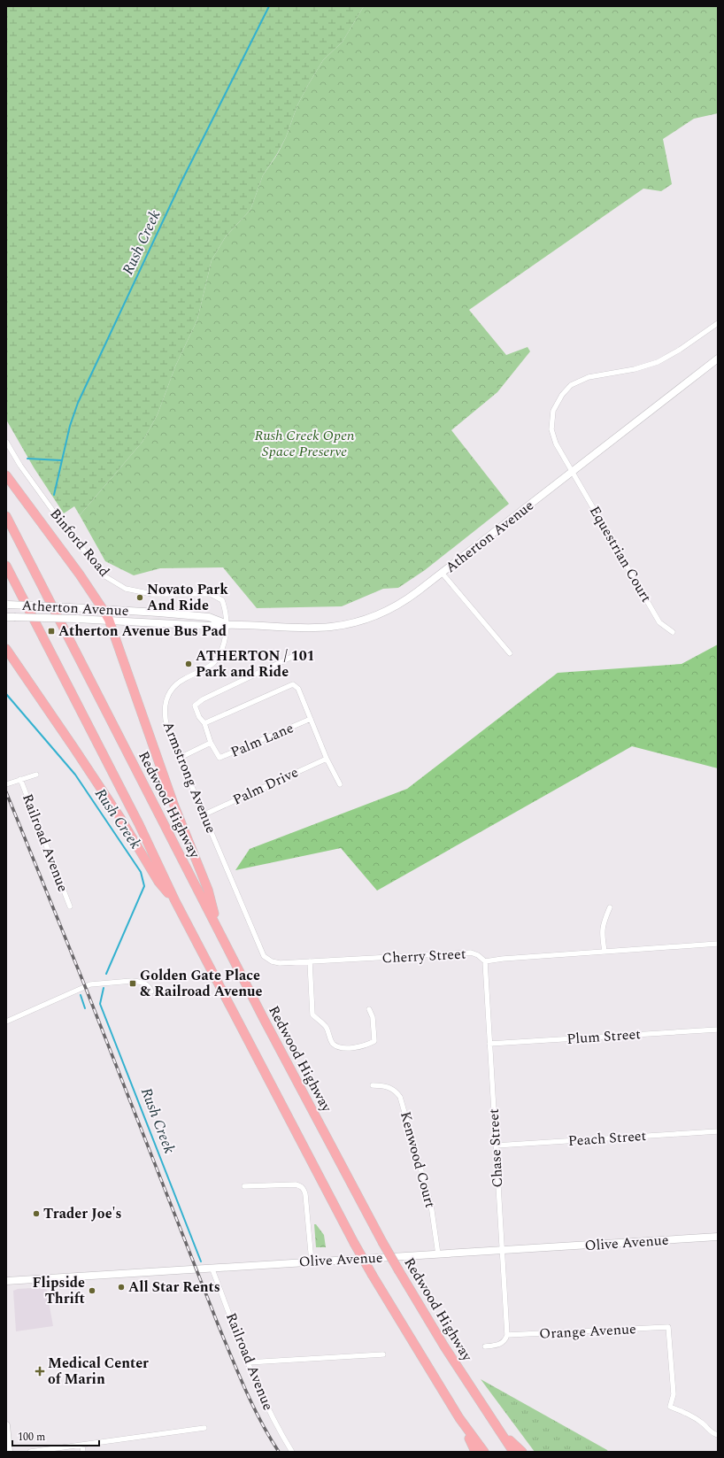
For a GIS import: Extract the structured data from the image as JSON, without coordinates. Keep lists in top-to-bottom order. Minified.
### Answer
{"streets":{"highway":["Redwood Highway"],"main road":["Atherton Avenue","Olive Avenue"],"street":["Binford Road","Equestrian Court","Palm Lane","Armstrong Avenue","Palm Drive","Railroad Avenue","Cherry Street","Plum Street","Peach Street","Chase Street","Kenwood Court","Orange Avenue"]},"crossings":[["Atherton Avenue","Binford Road"],["Atherton Avenue","Equestrian Court"],["Atherton Avenue","Armstrong Avenue"],["Binford Road","Armstrong Avenue"],["Armstrong Avenue","Palm Drive"],["Armstrong Avenue","Cherry Street"],["Railroad Avenue","Olive Avenue"],["Cherry Street","Chase Street"],["Plum Street","Chase Street"],["Peach Street","Chase Street"],["Chase Street","Olive Avenue"],["Chase Street","Orange Avenue"],["Kenwood Court","Olive Avenue"]],"water":["Rush Creek"],"parks":["Rush Creek Open Space Preserve"],"places":{"other":["Novato Park And Ride","ATHERTON / 101 Park and Ride","Trader Joe's","All Star Rents","Flipside Thrift"],"transit":["Atherton Avenue Bus Pad","Golden Gate Place & Railroad Avenue"],"health":["Medical Center of Marin"]},"scale_bar":"100 m"}
